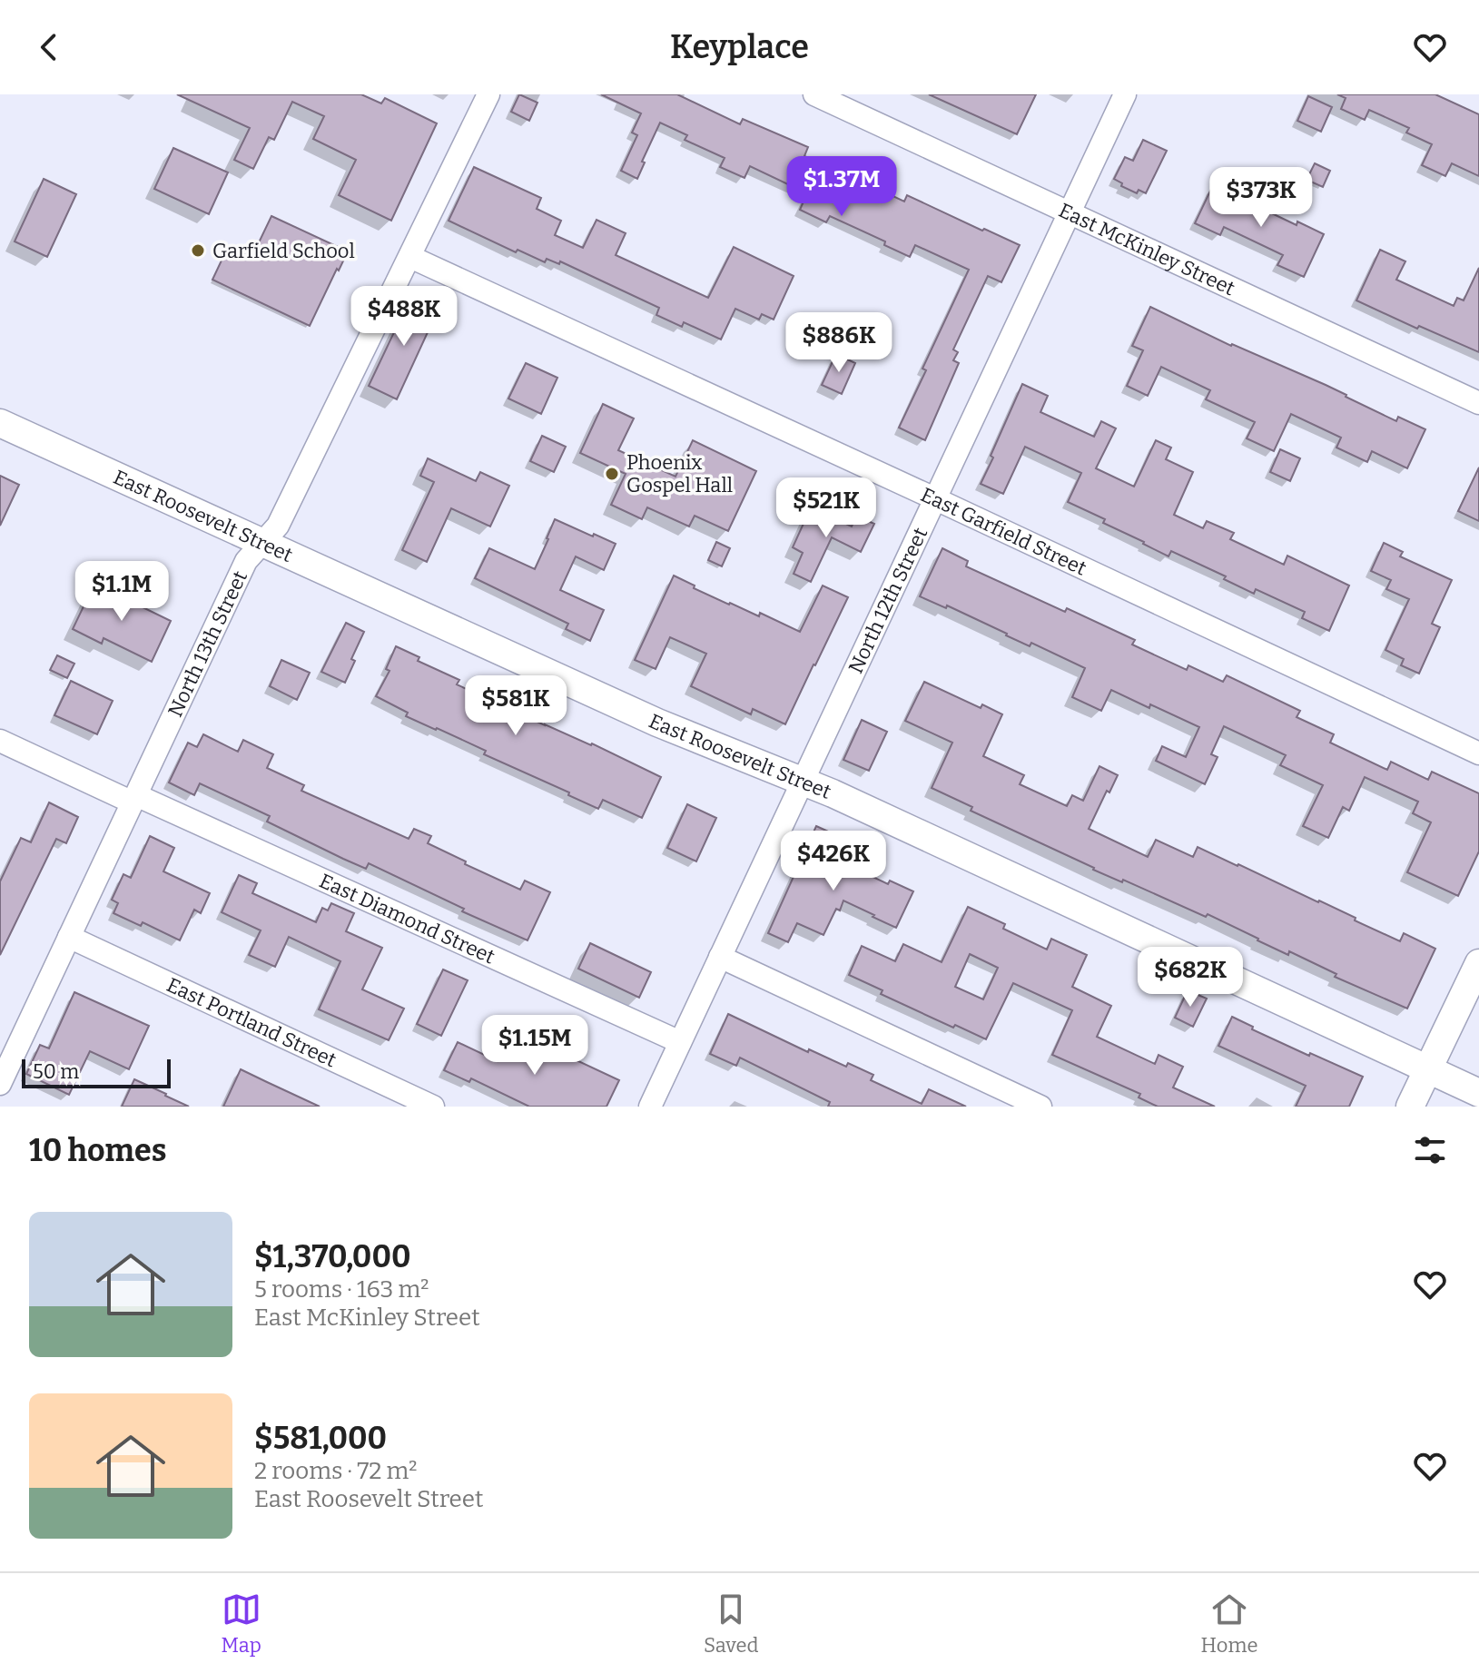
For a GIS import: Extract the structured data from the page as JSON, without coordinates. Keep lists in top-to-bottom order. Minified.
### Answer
{"streets":{"street":["East McKinley Street","East Roosevelt Street","East Garfield Street","North 12th Street","North 13th Street","East Diamond Street","East Portland Street"]},"crossings":[["East McKinley Street","North 12th Street"],["East Roosevelt Street","North 12th Street"],["East Roosevelt Street","North 13th Street"],["East Garfield Street","North 12th Street"],["East Garfield Street","North 13th Street"],["North 12th Street","East Diamond Street"],["North 13th Street","East Diamond Street"],["North 13th Street","East Portland Street"]],"places":["Garfield School","Phoenix Gospel Hall"],"scale_bar":"50 m","page":{"header":"Keyplace","price":["$1.37M","$373K","$488K","$886K","$521K","$1.1M","$581K","$426K","$682K","$1.15M"],"scale":"50 m","heading":"10 homes","list":[{"name":"$1,370,000","note":"5 rooms · 163 m² · East McKinley Street"},{"name":"$581,000","note":"2 rooms · 72 m² · East Roosevelt Street"}],"tabs":["Map","Saved","Home"]}}
